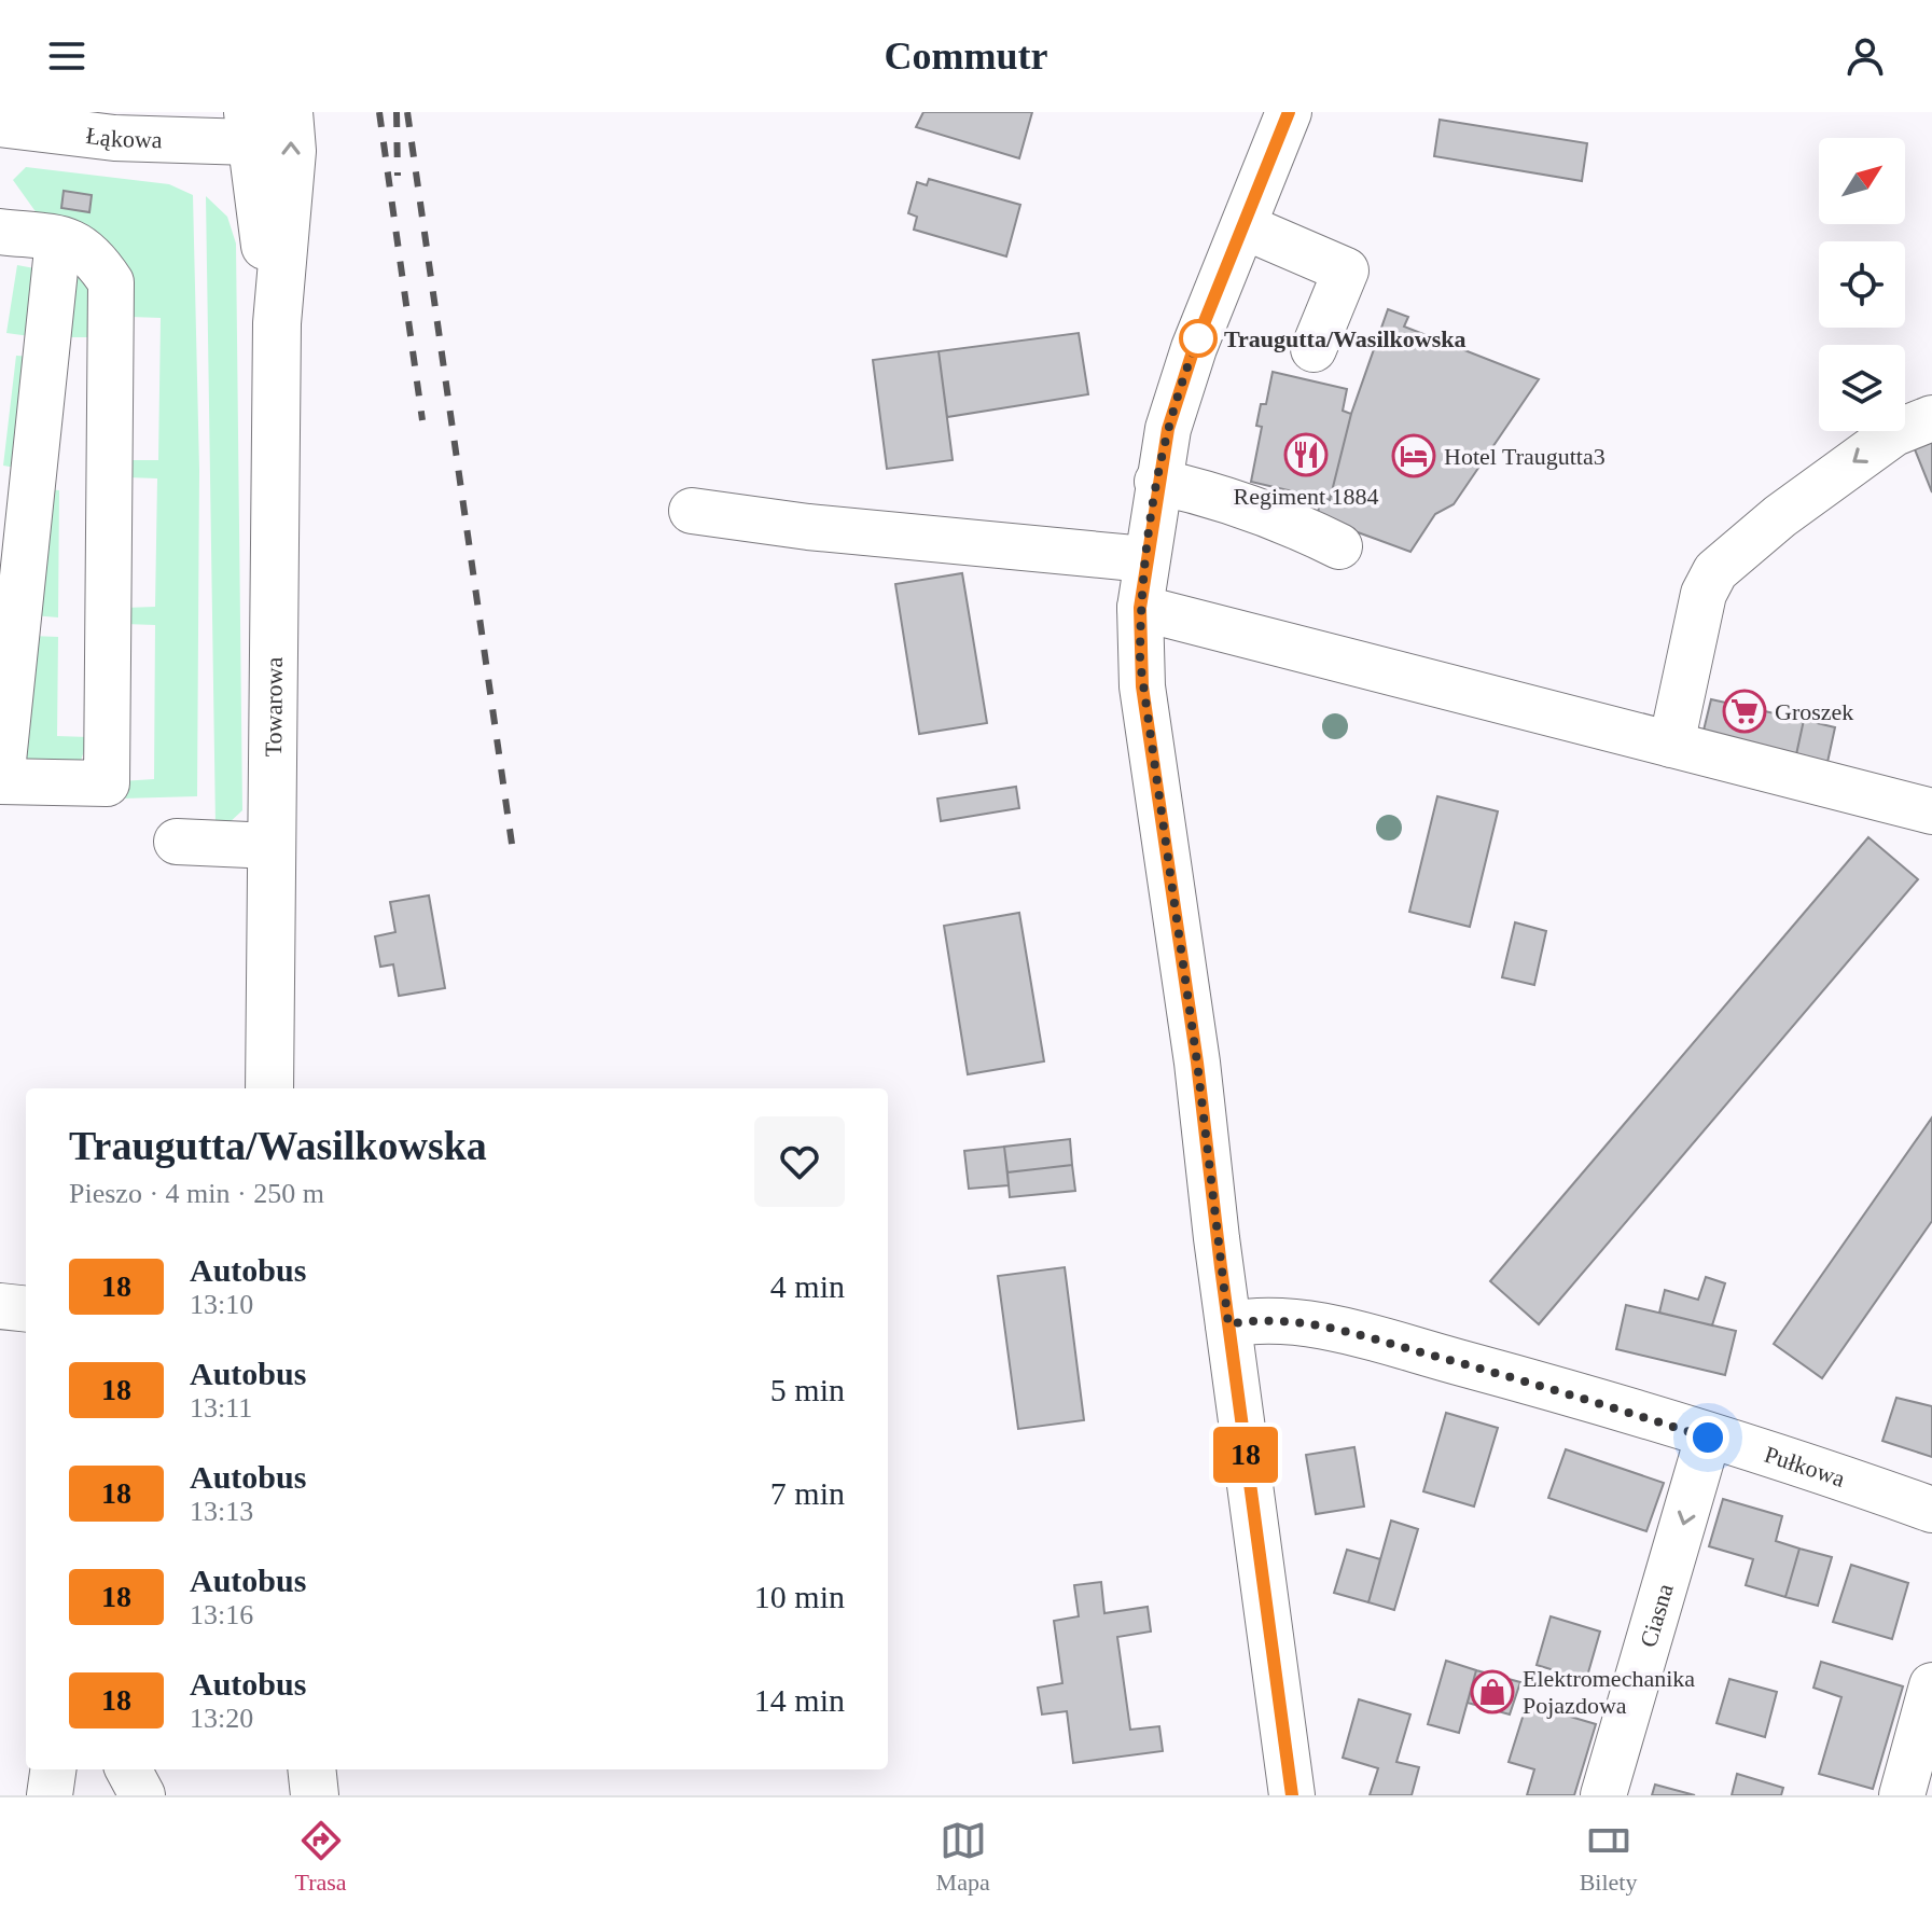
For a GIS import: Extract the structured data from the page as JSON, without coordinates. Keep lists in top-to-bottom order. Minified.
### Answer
{"streets":{"main road":["Towarowa"],"street":["Łąkowa","Pułkowa","Ciasna"]},"crossings":[["Łąkowa","Towarowa"],["Pułkowa","Ciasna"]],"places":{"other":["Traugutta/Wasilkowska"],"restaurant":["Regiment 1884"],"hotel":["Hotel Traugutta3"],"supermarket":["Groszek"],"shop":["Elektromechanika Pojazdowa"]},"lines":["bus line 18"],"north":"top right","page":{"header":"Commutr","on_map":"18","heading":["Traugutta/Wasilkowska","Pieszo · 4 min · 250 m"],"list":[{"mark":"18","name":"Autobus","note":"13:10","value":"4 min"},{"mark":"18","name":"Autobus","note":"13:11","value":"5 min"},{"mark":"18","name":"Autobus","note":"13:13","value":"7 min"},{"mark":"18","name":"Autobus","note":"13:16","value":"10 min"},{"mark":"18","name":"Autobus","note":"13:20","value":"14 min"}],"tabs":["Trasa","Mapa","Bilety"]}}
